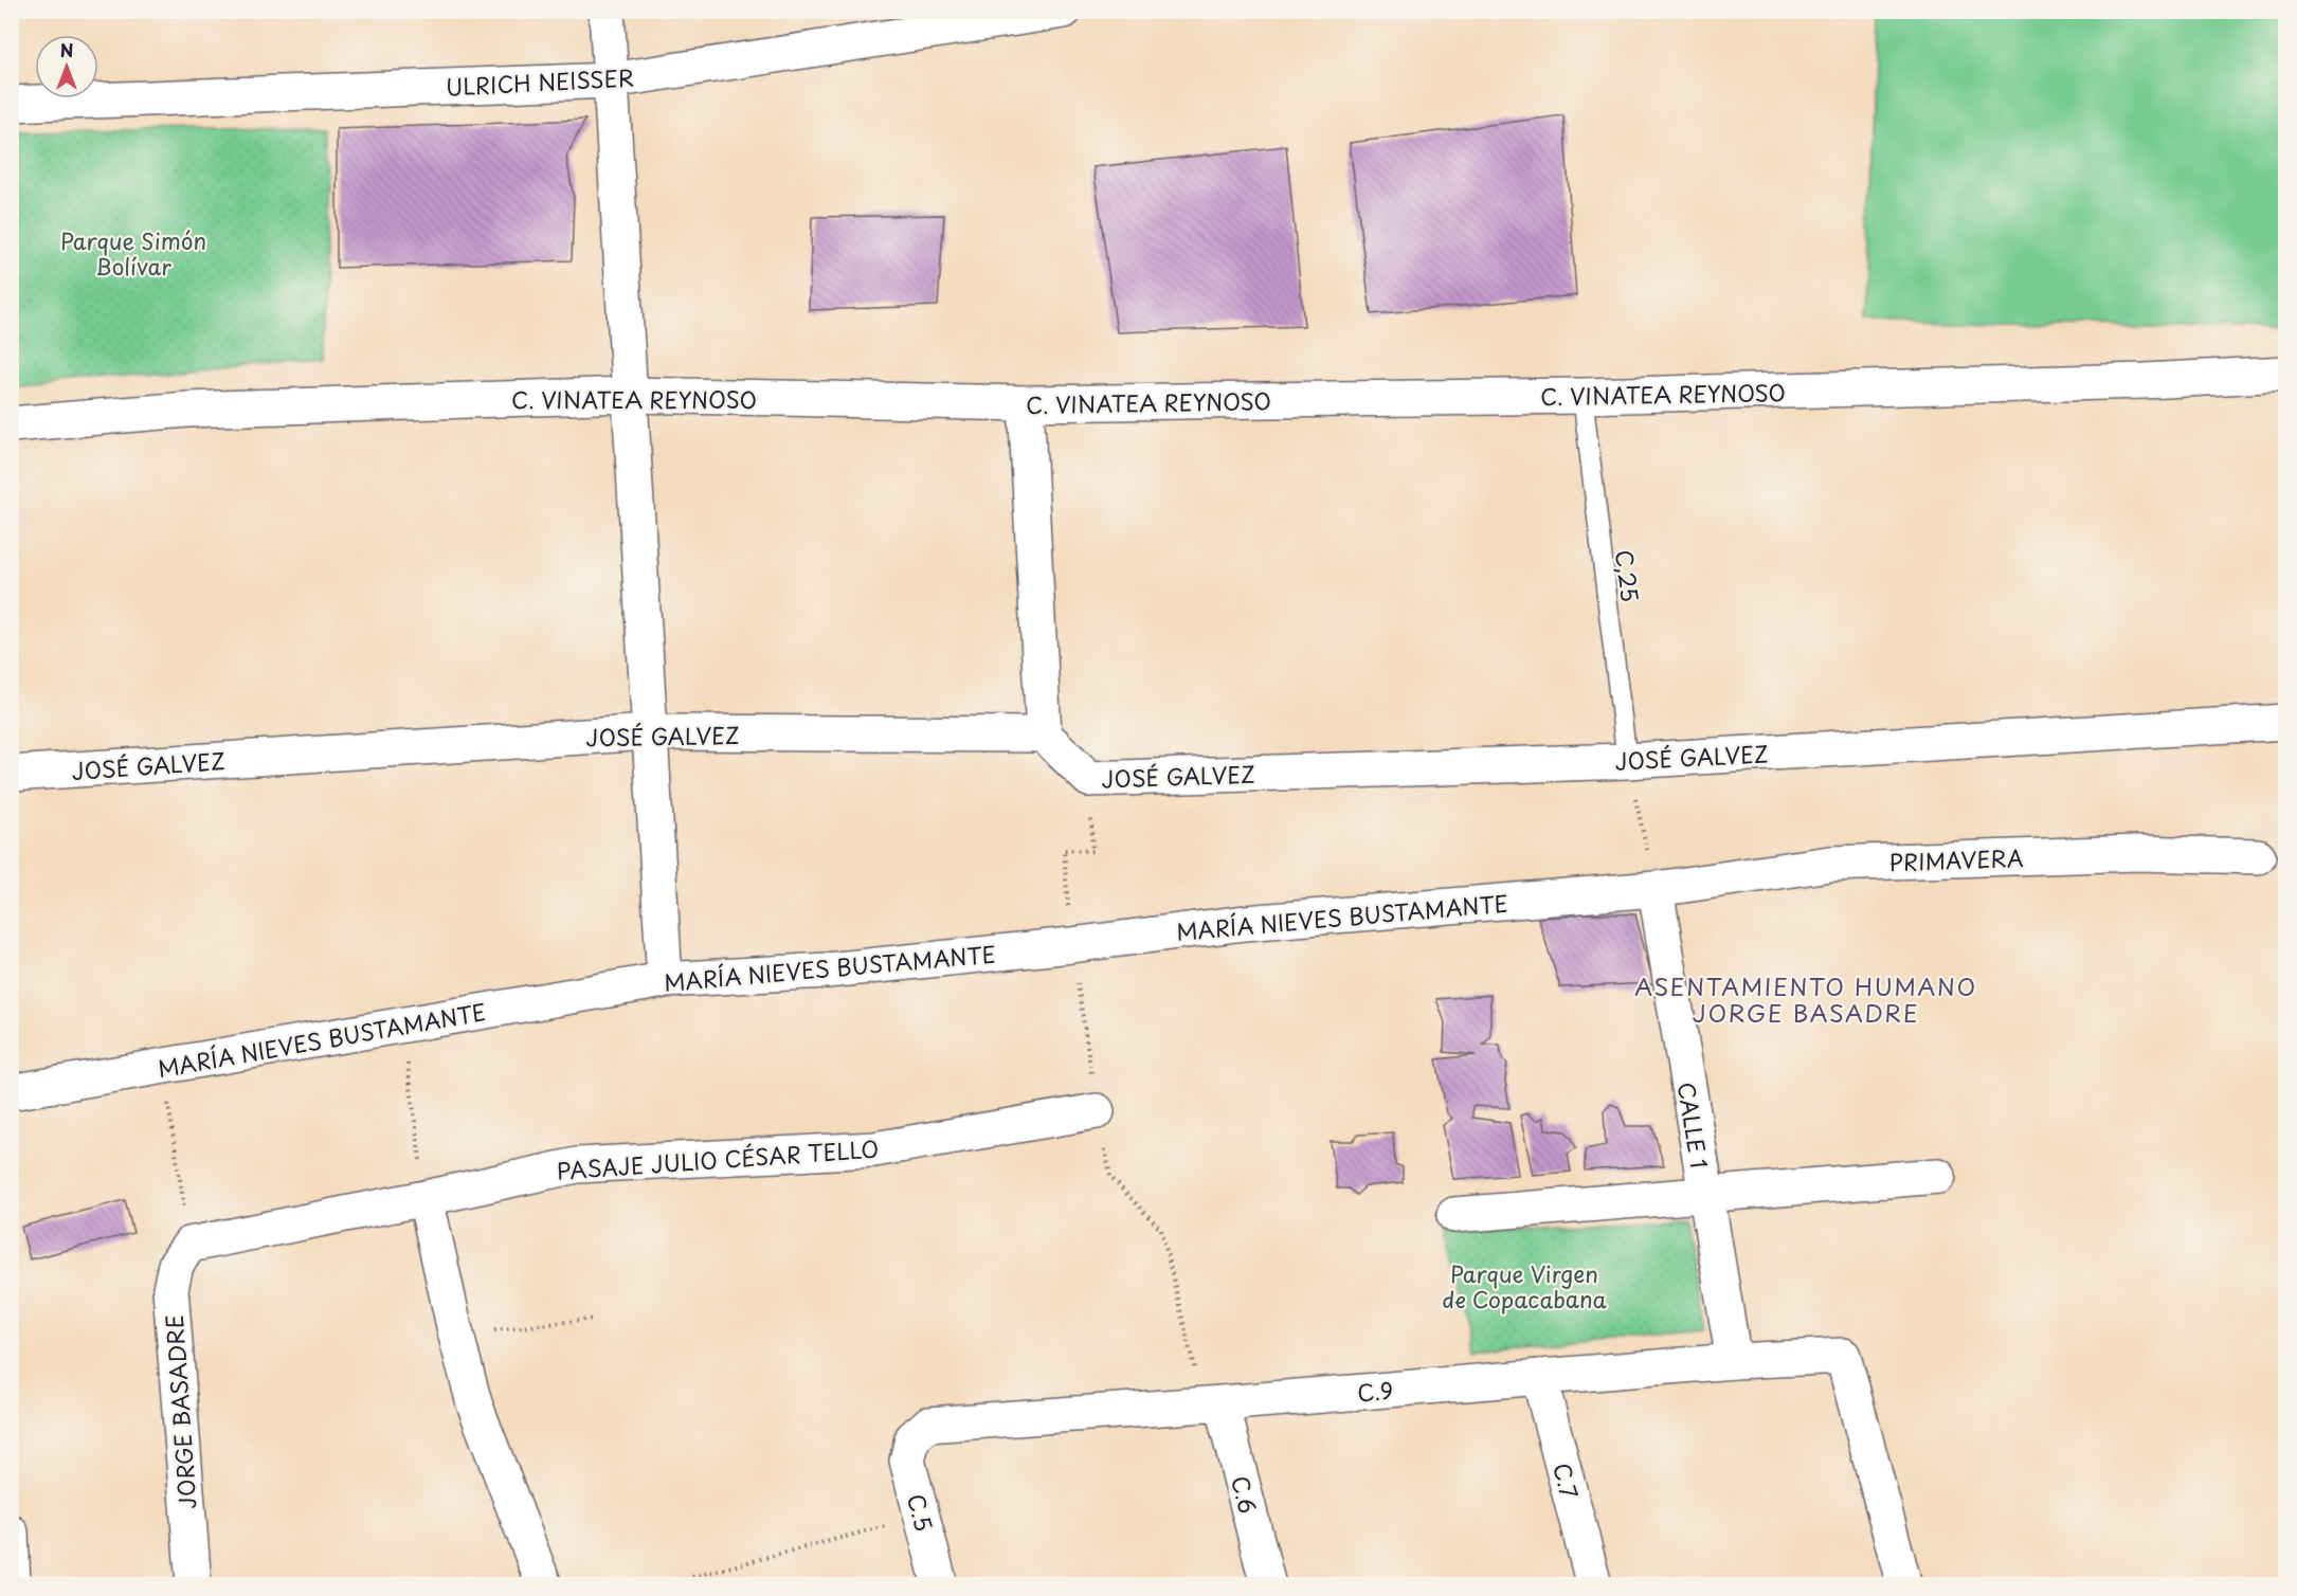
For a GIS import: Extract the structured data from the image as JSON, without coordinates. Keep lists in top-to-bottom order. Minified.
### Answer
{"streets":{"street":["ULRICH NEISSER","C. VINATEA REYNOSO","JOSÉ GALVEZ","PRIMAVERA","MARÍA NIEVES BUSTAMANTE","CALLE 1","PASAJE JULIO CÉSAR TELLO","C.9","JORGE BASADRE","C.7","C.6","C.5"],"lane":["C,25"]},"crossings":[["C. VINATEA REYNOSO","C,25"],["C,25","JOSÉ GALVEZ"],["PRIMAVERA","MARÍA NIEVES BUSTAMANTE"],["PRIMAVERA","CALLE 1"],["MARÍA NIEVES BUSTAMANTE","CALLE 1"],["CALLE 1","C.9"],["PASAJE JULIO CÉSAR TELLO","JORGE BASADRE"],["C.9","C.7"],["C.9","C.6"],["C.9","C.5"]],"districts":["ASENTAMIENTO HUMANO JORGE BASADRE"],"parks":["Parque Simón Bolívar","Parque Virgen de Copacabana"],"north":"top"}
